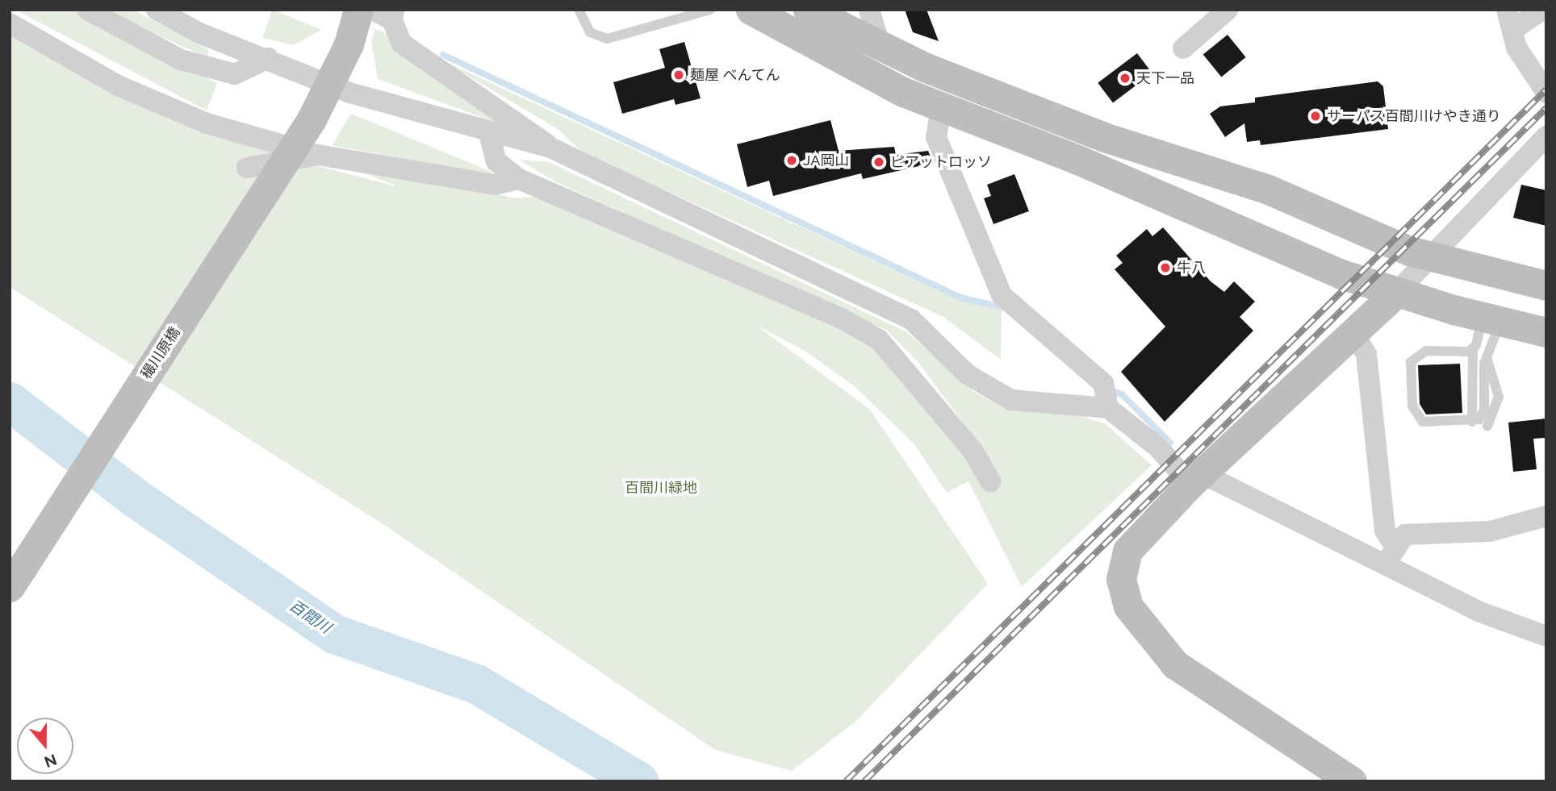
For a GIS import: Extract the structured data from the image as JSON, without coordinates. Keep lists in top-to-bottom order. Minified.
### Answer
{"streets":{"street":["穝川原橋"]},"water":["百間川"],"parks":["百間川緑地"],"places":["麺屋 べんてん","天下一品","サーパス百間川けやき通り","JA岡山","ピアットロッソ","牛八"],"north":"bottom"}
